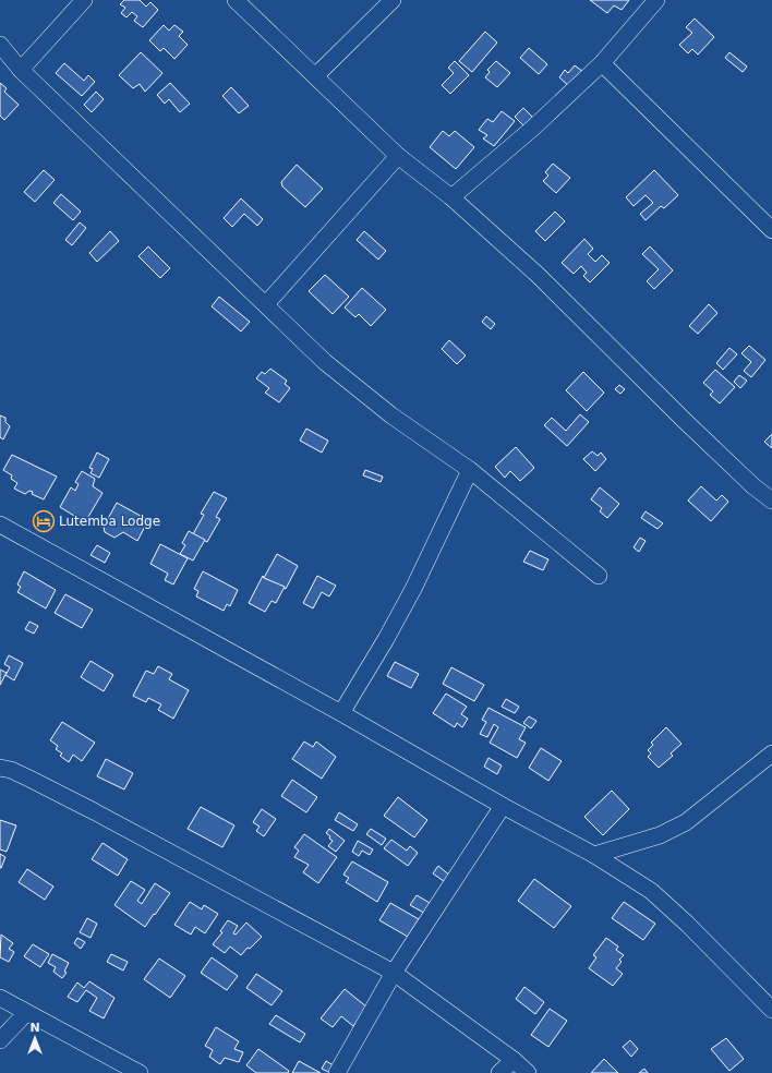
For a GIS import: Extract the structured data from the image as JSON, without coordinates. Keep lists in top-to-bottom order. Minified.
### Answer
{"places":{"hotel":["Lutemba Lodge"]},"north":"top"}
